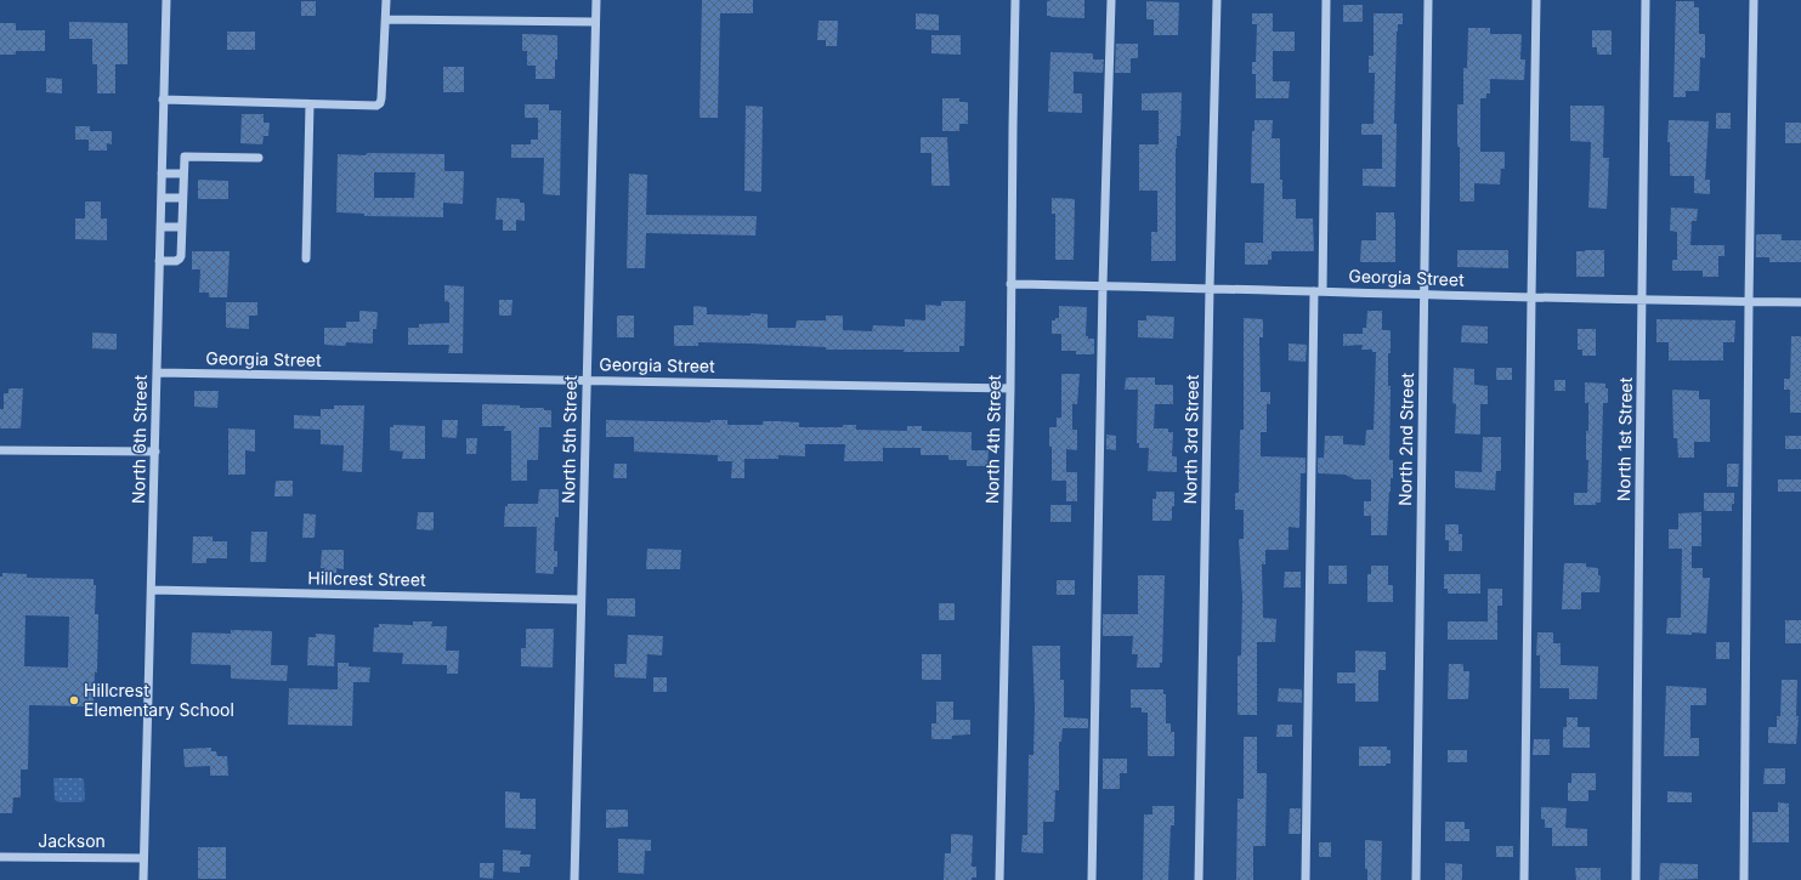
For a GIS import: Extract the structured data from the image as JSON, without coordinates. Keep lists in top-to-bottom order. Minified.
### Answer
{"streets":{"street":["Georgia Street","North 6th Street","North 5th Street","North 4th Street","North 3rd Street","North 2nd Street","North 1st Street","Hillcrest Street","Jackson"]},"crossings":[["Georgia Street","North 6th Street"],["Georgia Street","North 5th Street"],["Georgia Street","North 4th Street"],["Georgia Street","North 3rd Street"],["Georgia Street","North 2nd Street"],["Georgia Street","North 1st Street"],["North 6th Street","Hillcrest Street"],["North 6th Street","Jackson"],["North 5th Street","Hillcrest Street"]],"places":["Hillcrest Elementary School"]}
